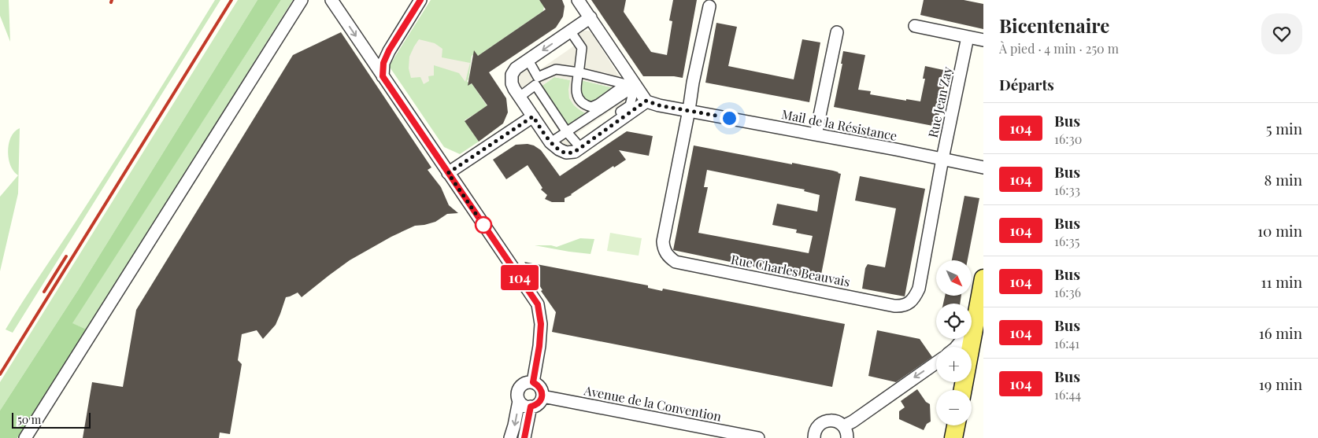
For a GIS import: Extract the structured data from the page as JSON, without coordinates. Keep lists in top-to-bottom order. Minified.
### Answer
{"streets":{"street":["Rue Jean Zay","Mail de la Résistance","Rue Charles Beauvais","Avenue de la Convention"]},"crossings":[["Rue Jean Zay","Mail de la Résistance"],["Rue Jean Zay","Rue Charles Beauvais"],["Mail de la Résistance","Rue Charles Beauvais"]],"lines":["bus line 104"],"scale_bar":"50 m","north":"bottom right","page":{"on_map":"104","heading":[["Bicentenaire","À pied · 4 min · 250 m"],"Départs"],"list":[{"mark":"104","name":"Bus","note":"16:30","value":"5 min"},{"mark":"104","name":"Bus","note":"16:33","value":"8 min"},{"mark":"104","name":"Bus","note":"16:35","value":"10 min"},{"mark":"104","name":"Bus","note":"16:36","value":"11 min"},{"mark":"104","name":"Bus","note":"16:41","value":"16 min"},{"mark":"104","name":"Bus","note":"16:44","value":"19 min"}],"map_buttons":["+","−"],"scale":"50 m"}}
